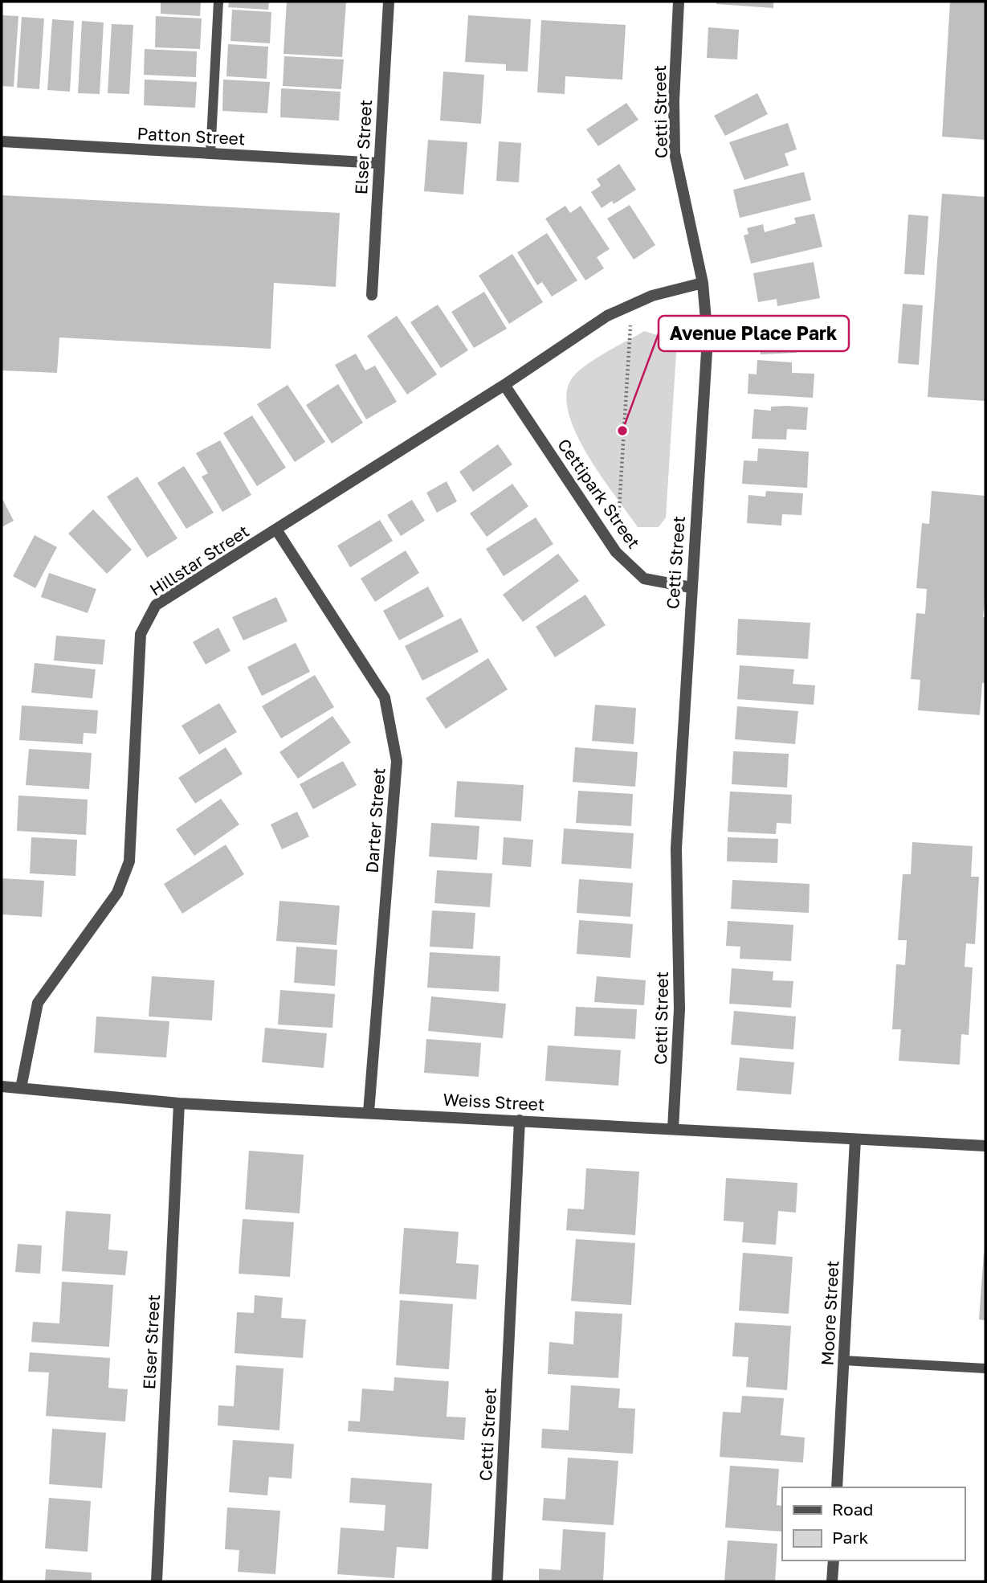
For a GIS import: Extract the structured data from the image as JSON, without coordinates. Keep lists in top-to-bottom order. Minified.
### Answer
{"streets":{"street":["Cetti Street","Patton Street","Elser Street","Cettipark Street","Hillstar Street","Darter Street","Weiss Street","Moore Street"]},"crossings":[["Cetti Street","Cettipark Street"],["Cetti Street","Hillstar Street"],["Cetti Street","Weiss Street"],["Patton Street","Elser Street"],["Elser Street","Weiss Street"],["Cettipark Street","Hillstar Street"],["Hillstar Street","Darter Street"],["Hillstar Street","Weiss Street"],["Darter Street","Weiss Street"],["Weiss Street","Moore Street"]],"places":["Avenue Place Park"],"legend":["Road","Park"]}
